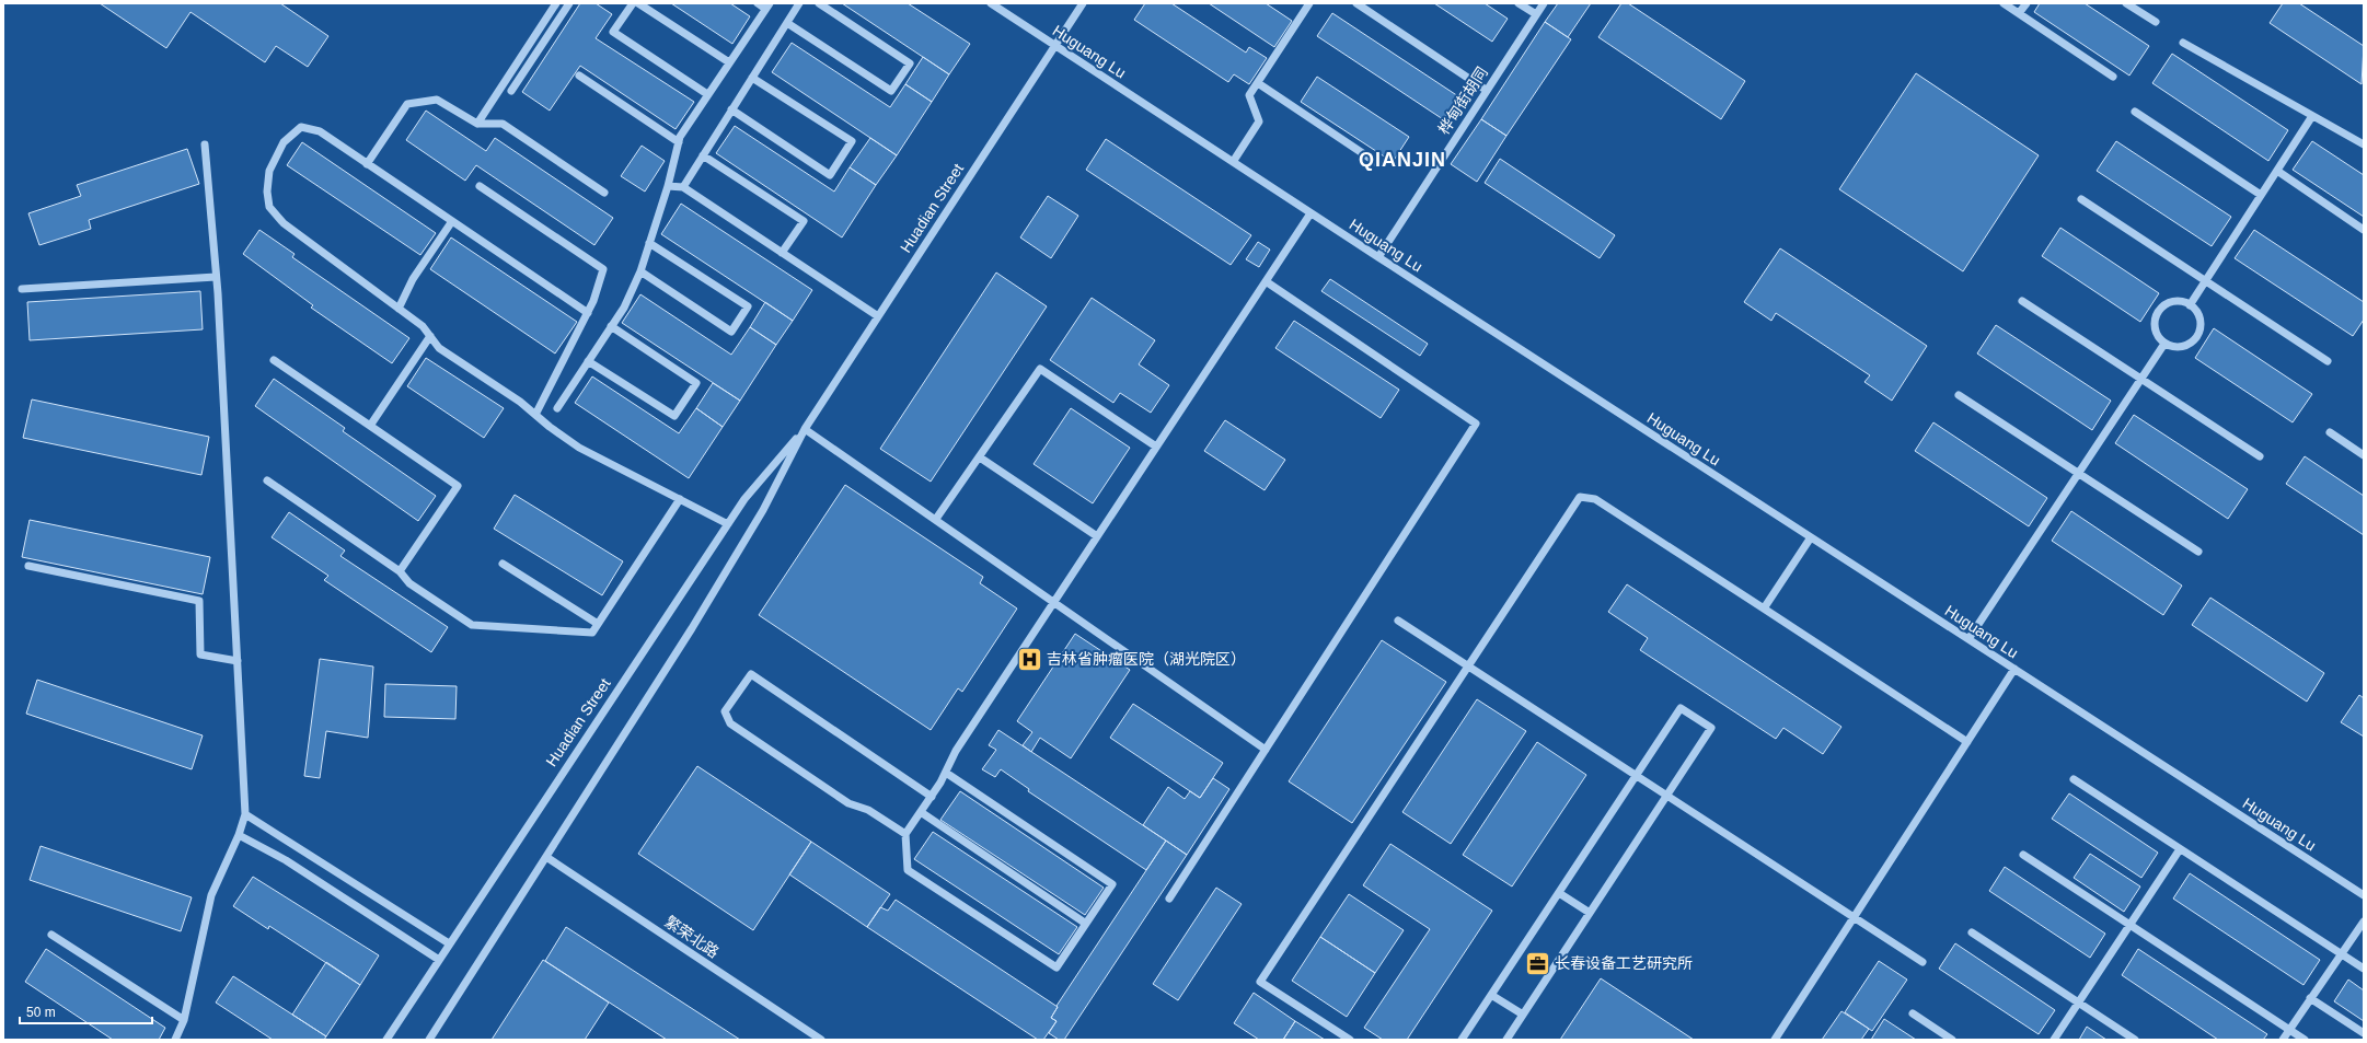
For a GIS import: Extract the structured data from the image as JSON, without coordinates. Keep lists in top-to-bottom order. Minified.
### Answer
{"streets":{"street":["Huguang Lu","桦甸街胡同","Huadian Street","繁荣北路"]},"crossings":[["Huguang Lu","桦甸街胡同"],["Huguang Lu","Huadian Street"],["Huadian Street","繁荣北路"]],"districts":["QIANJIN"],"places":{"hospital":["吉林省肿瘤医院（湖光院区）"],"office":["长春设备工艺研究所"]},"scale_bar":"50 m"}
